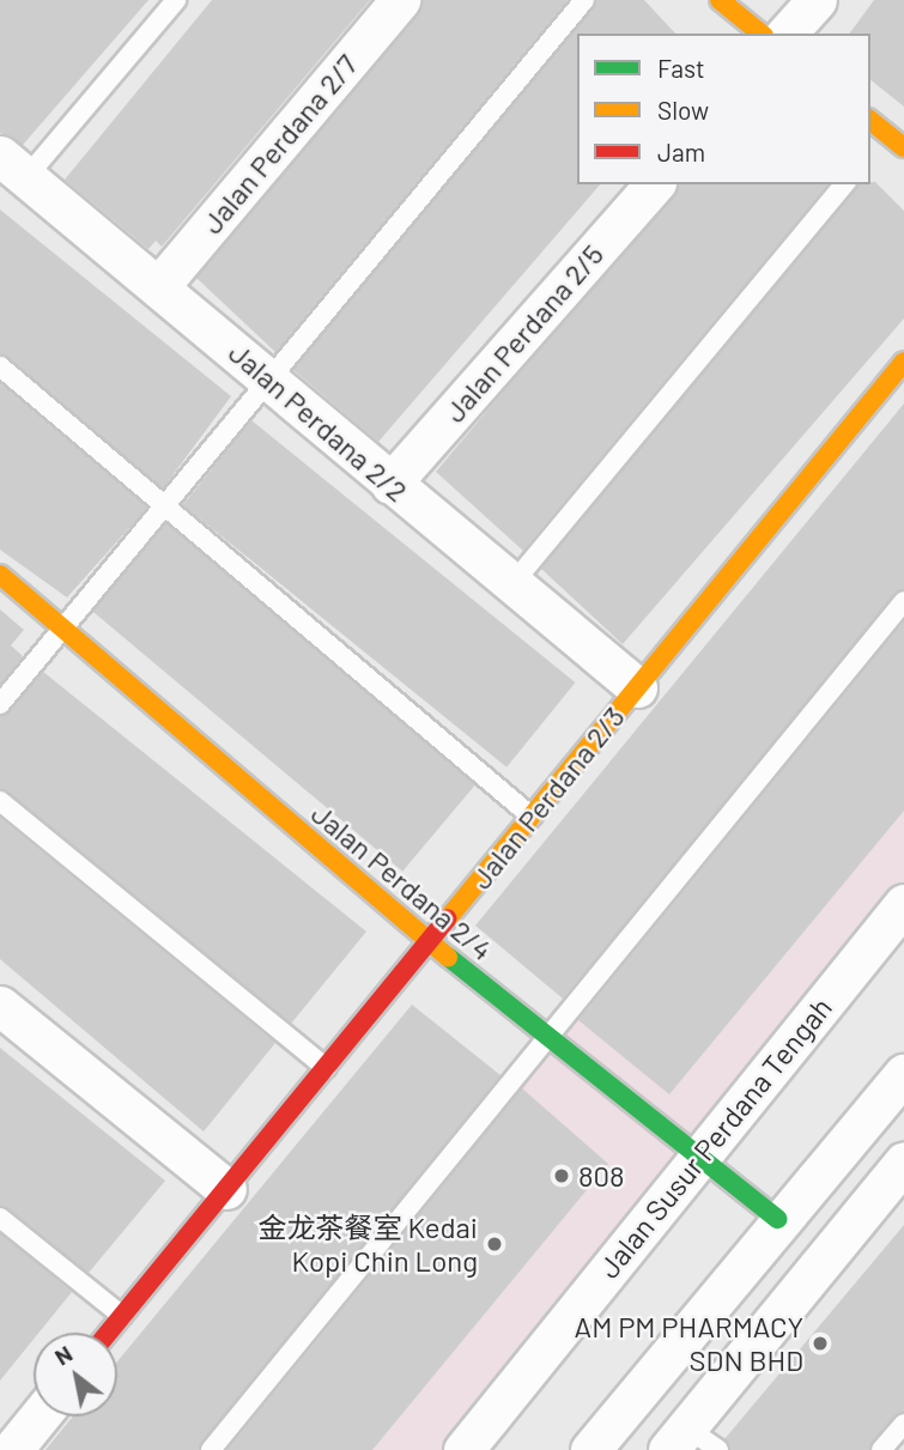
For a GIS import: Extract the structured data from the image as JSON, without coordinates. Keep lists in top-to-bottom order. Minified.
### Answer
{"streets":{"street":["Jalan Perdana 2/7","Jalan Perdana 2/5","Jalan Perdana 2/2","Jalan Perdana 2/3","Jalan Perdana 2/4","Jalan Susur Perdana Tengah"]},"crossings":[["Jalan Perdana 2/7","Jalan Perdana 2/2"],["Jalan Perdana 2/5","Jalan Perdana 2/2"],["Jalan Perdana 2/2","Jalan Perdana 2/3"],["Jalan Perdana 2/3","Jalan Perdana 2/4"],["Jalan Perdana 2/4","Jalan Susur Perdana Tengah"]],"places":["808","金龙茶餐室 Kedai Kopi Chin Long","AM PM PHARMACY SDN BHD"],"legend":["Fast","Slow","Jam"],"north":"top left"}
